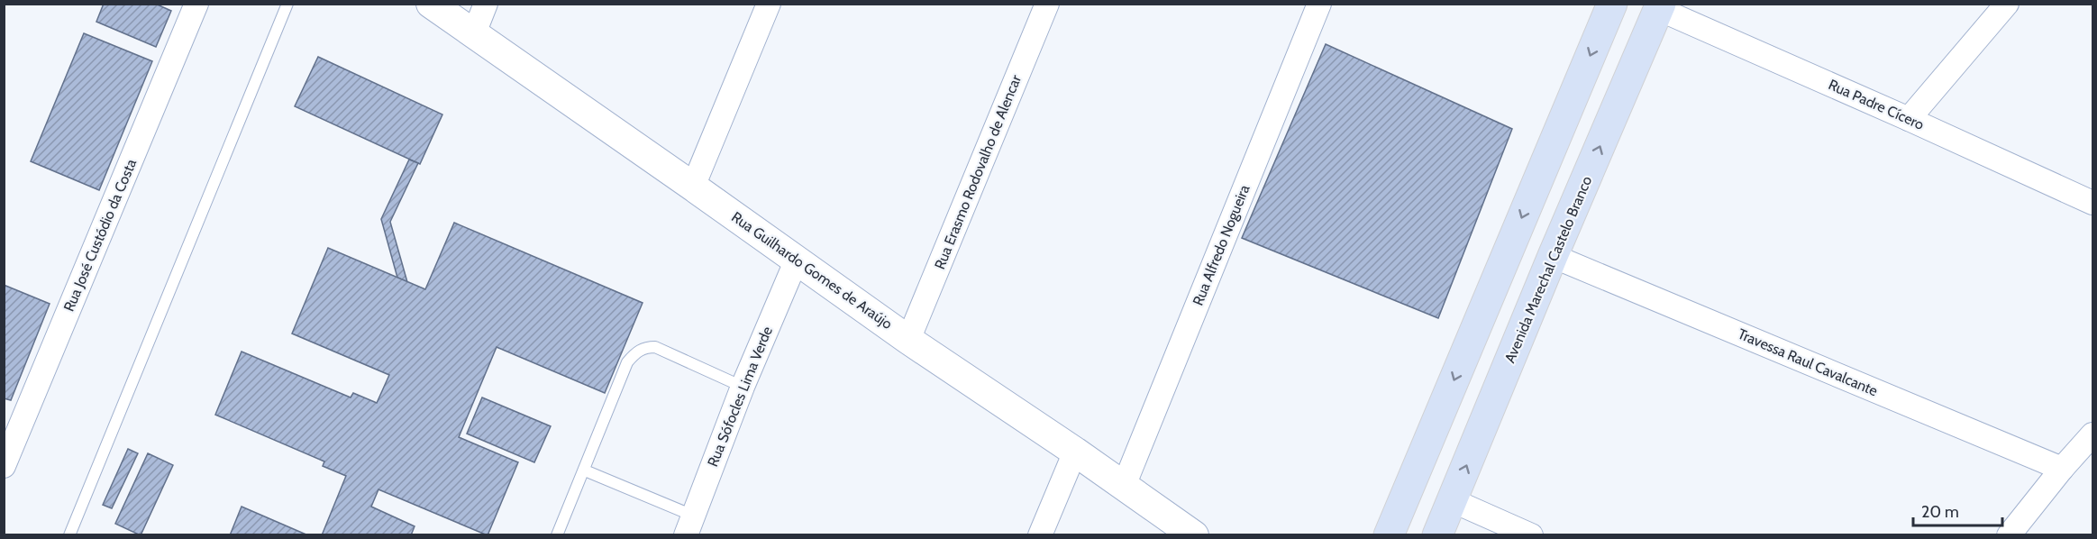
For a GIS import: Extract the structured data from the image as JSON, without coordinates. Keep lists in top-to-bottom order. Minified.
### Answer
{"streets":{"main road":["Avenida Marechal Castelo Branco"],"street":["Rua Padre Cícero","Rua Erasmo Rodovalho de Alencar","Rua José Custódio da Costa","Rua Alfredo Nogueira","Rua Guilhardo Gomes de Araújo","Travessa Raul Cavalcante","Rua Sófocles Lima Verde"]},"crossings":[["Rua Padre Cícero","Avenida Marechal Castelo Branco"],["Rua Erasmo Rodovalho de Alencar","Rua Guilhardo Gomes de Araújo"],["Rua Alfredo Nogueira","Rua Guilhardo Gomes de Araújo"],["Avenida Marechal Castelo Branco","Travessa Raul Cavalcante"],["Rua Guilhardo Gomes de Araújo","Rua Sófocles Lima Verde"]],"scale_bar":"20 m"}
